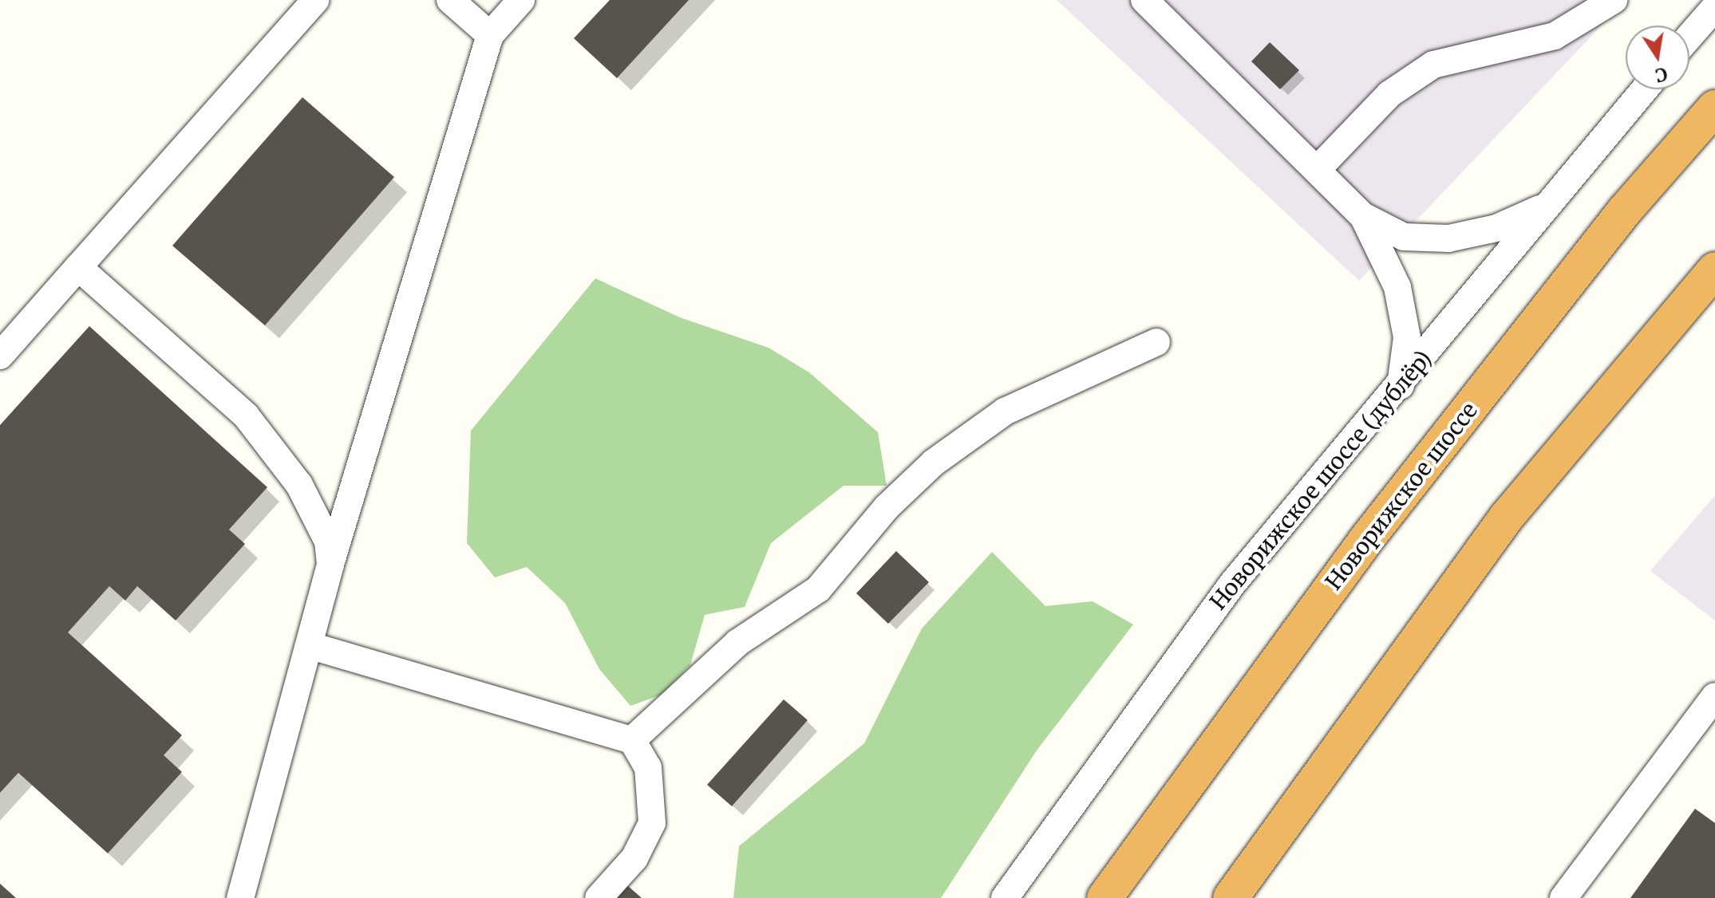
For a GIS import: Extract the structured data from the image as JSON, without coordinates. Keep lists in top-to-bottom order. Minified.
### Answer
{"streets":{"highway":["Новорижское шоссе"],"street":["Новорижское шоссе (дублёр)"]},"north":"bottom"}
